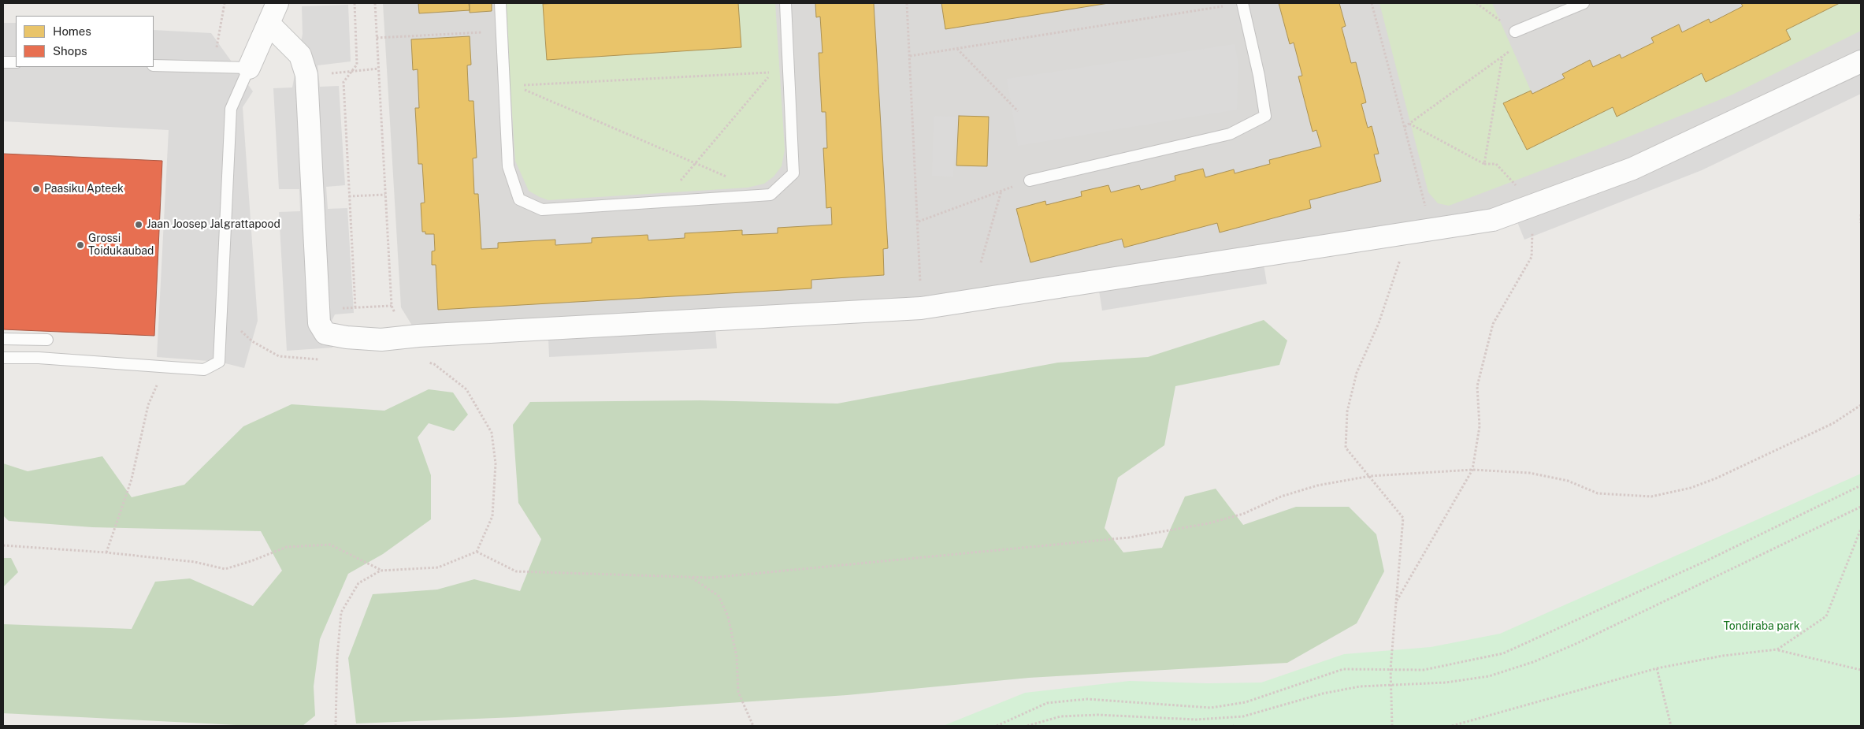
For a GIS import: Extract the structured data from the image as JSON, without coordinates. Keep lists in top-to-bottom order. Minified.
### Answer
{"parks":["Tondiraba park"],"places":["Paasiku Apteek","Jaan Joosep Jalgrattapood","Grossi Toidukaubad"],"legend":["Homes","Shops"]}
